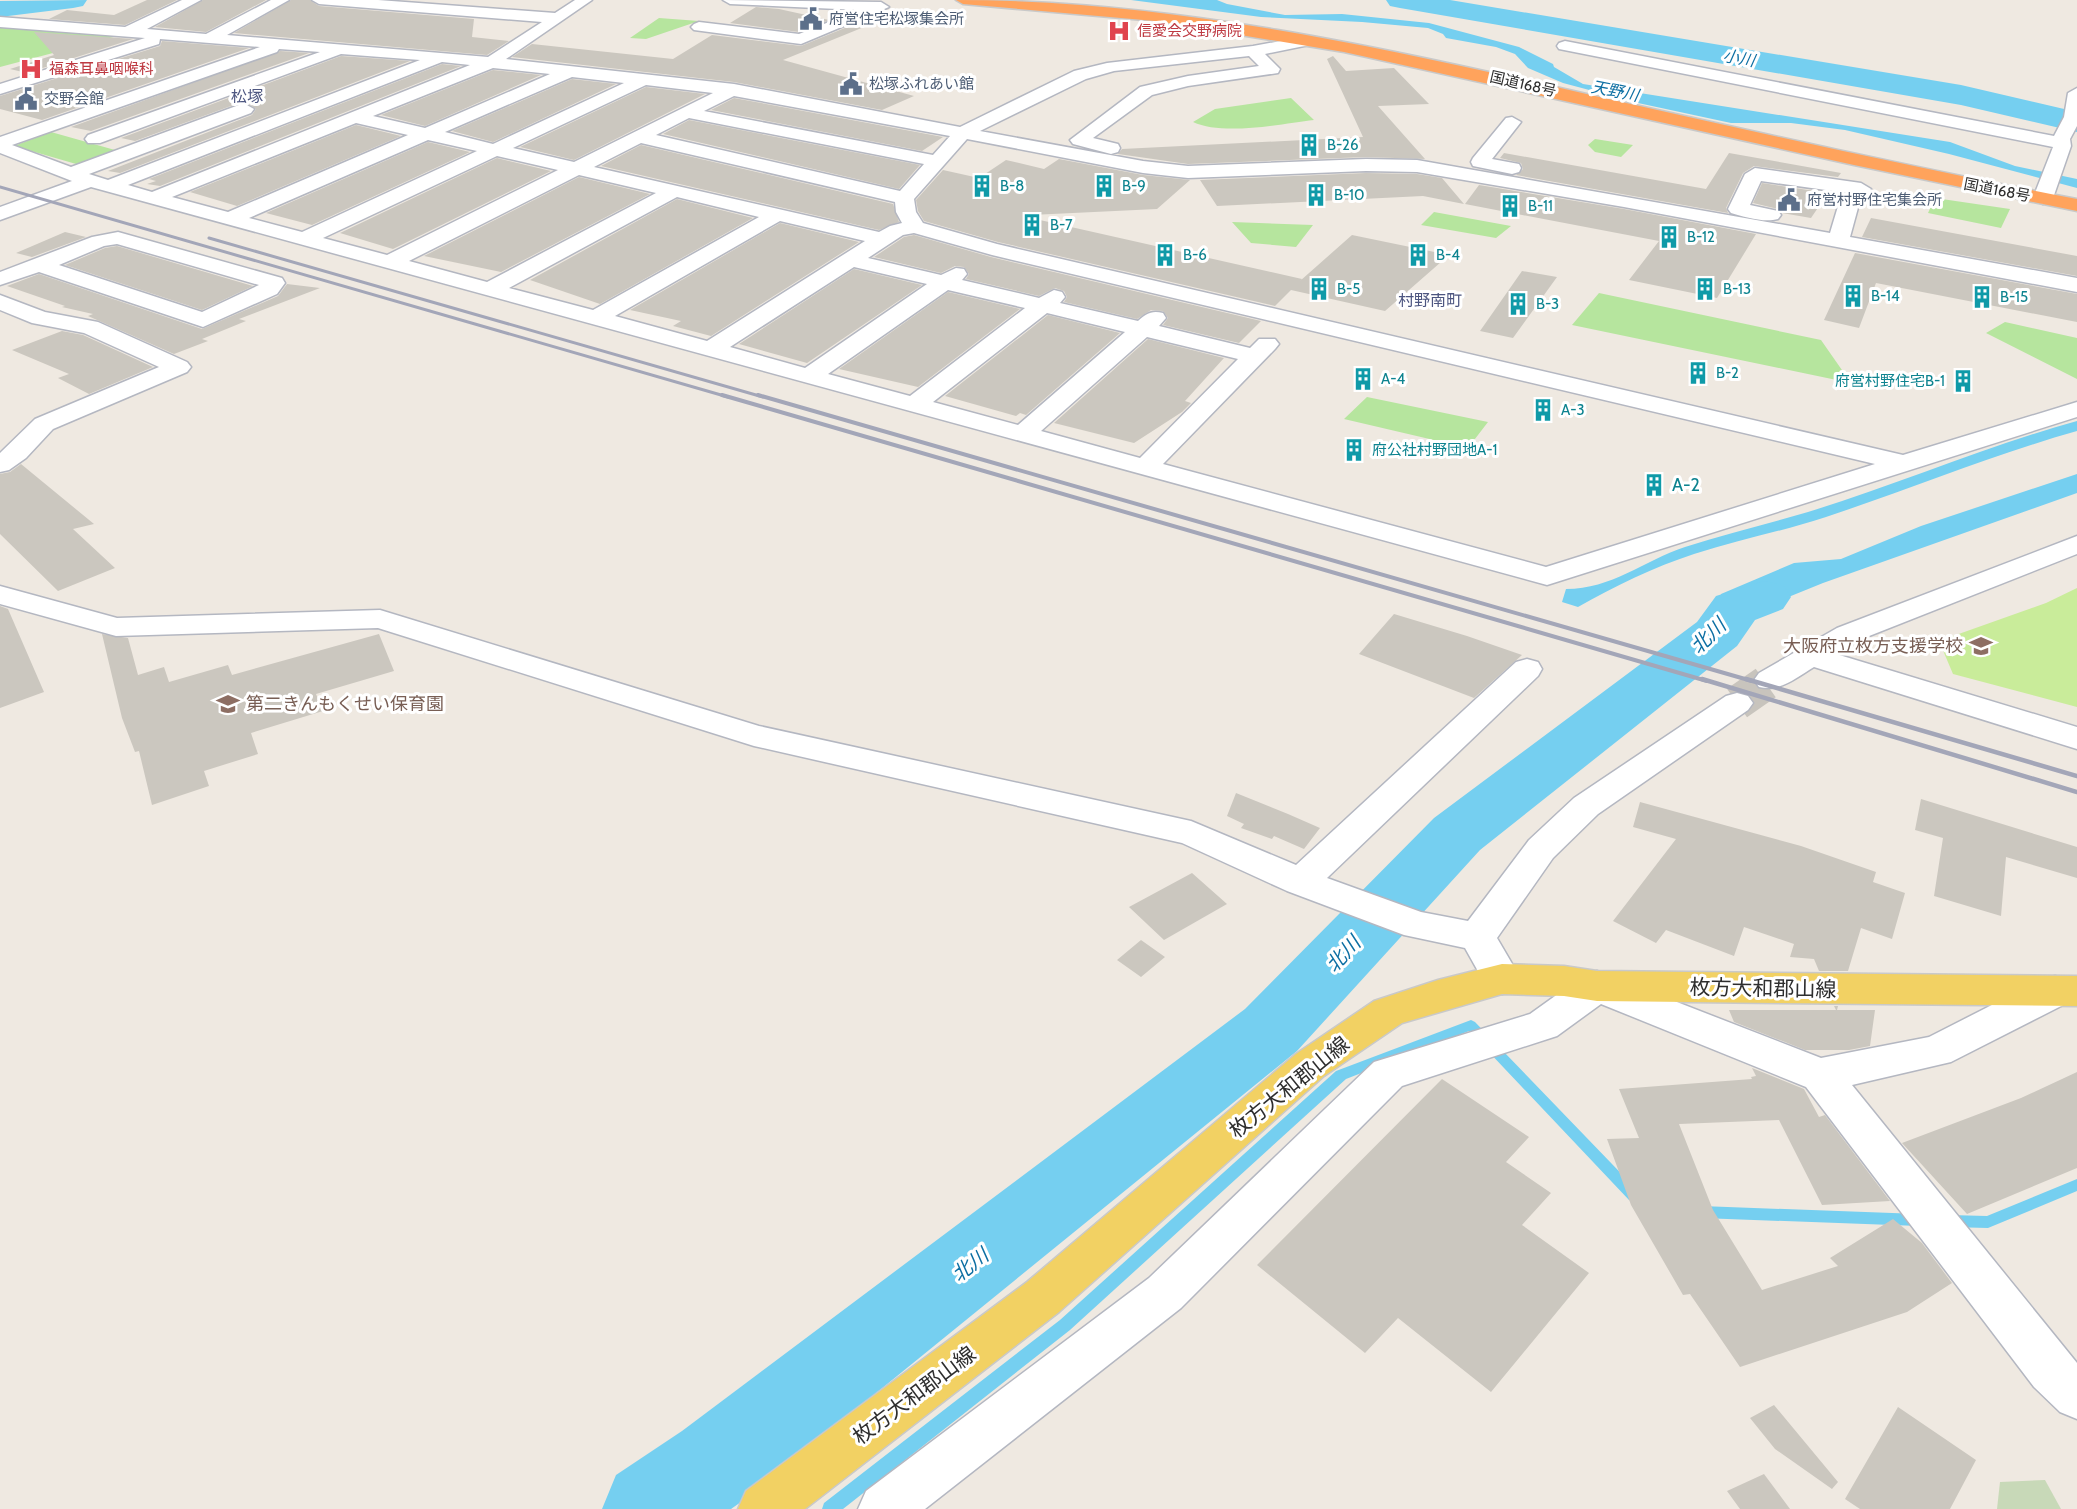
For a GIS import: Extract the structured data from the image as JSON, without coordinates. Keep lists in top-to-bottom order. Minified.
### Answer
{"streets":{"highway":["国道168号"],"main road":["枚方大和郡山線"]},"districts":["松塚","村野南町"],"water":["小川","天野川","北川"],"places":{"public building":["府営住宅松塚集会所","松塚ふれあい館","交野会館","府営村野住宅集会所"],"hospital":["信愛会交野病院","福森耳鼻咽喉科"],"building":["B-26","B-8","B-9","B-10","B-11","B-7","B-12","B-6","B-4","B-5","B-13","B-14","B-15","B-3","B-2","A-4","府営村野住宅B-1","A-3","府公社村野団地A-1","A-2"],"school or university":["大阪府立枚方支援学校","第二きんもくせい保育園"]}}
